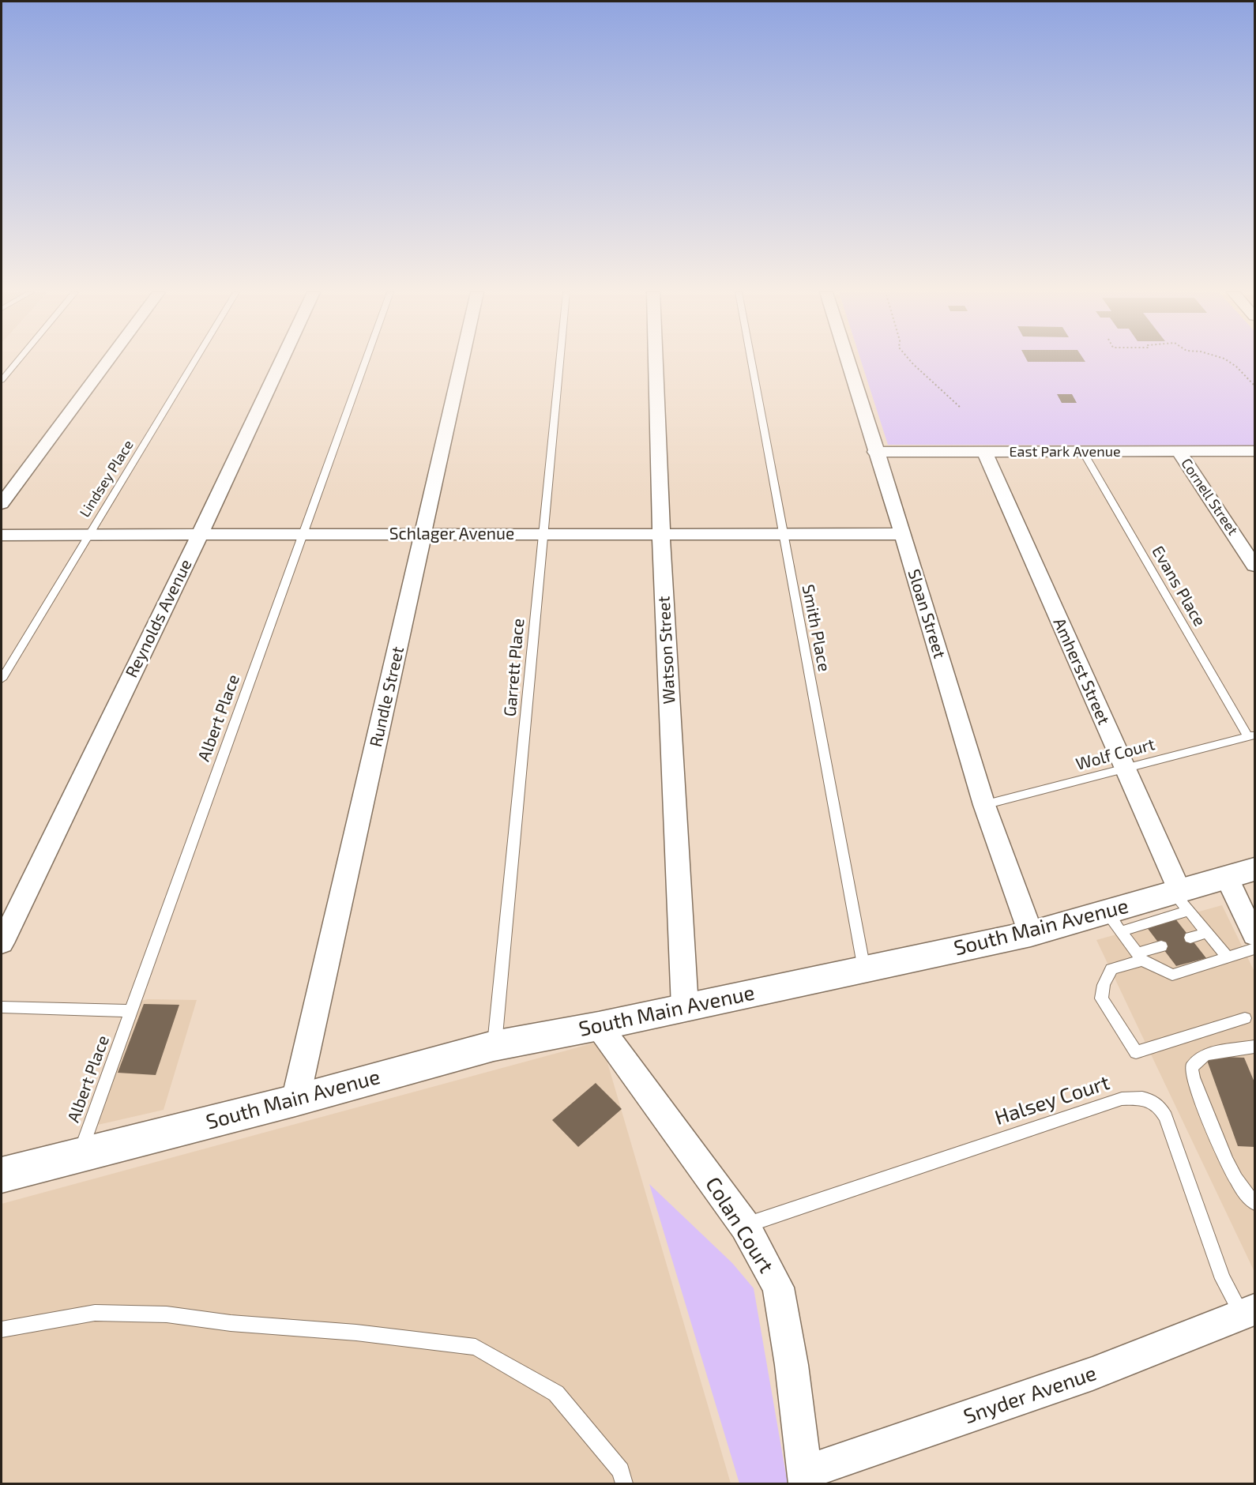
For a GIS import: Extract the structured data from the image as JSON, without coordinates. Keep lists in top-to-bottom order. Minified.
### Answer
{"streets":{"main road":["South Main Avenue"],"street":["East Park Avenue","Cornell Street","Schlager Avenue","Sloan Street","Reynolds Avenue","Watson Street","Amherst Street","Rundle Street","Colan Court","Snyder Avenue"],"lane":["Lindsey Place","Evans Place","Smith Place","Garrett Place","Albert Place","Wolf Court","Halsey Court"]},"crossings":[["East Park Avenue","Cornell Street"],["East Park Avenue","Evans Place"],["East Park Avenue","Sloan Street"],["East Park Avenue","Amherst Street"],["Lindsey Place","Schlager Avenue"],["Schlager Avenue","Sloan Street"],["Schlager Avenue","Reynolds Avenue"],["Schlager Avenue","Smith Place"],["Schlager Avenue","Watson Street"],["Schlager Avenue","Garrett Place"],["Schlager Avenue","Rundle Street"],["Schlager Avenue","Albert Place"],["Evans Place","Wolf Court"],["Sloan Street","Wolf Court"],["Sloan Street","South Main Avenue"],["Smith Place","South Main Avenue"],["Watson Street","South Main Avenue"],["Garrett Place","South Main Avenue"],["Amherst Street","Wolf Court"],["Amherst Street","South Main Avenue"],["Rundle Street","South Main Avenue"],["Albert Place","South Main Avenue"],["South Main Avenue","Colan Court"],["Halsey Court","Colan Court"],["Halsey Court","Snyder Avenue"],["Colan Court","Snyder Avenue"]]}
